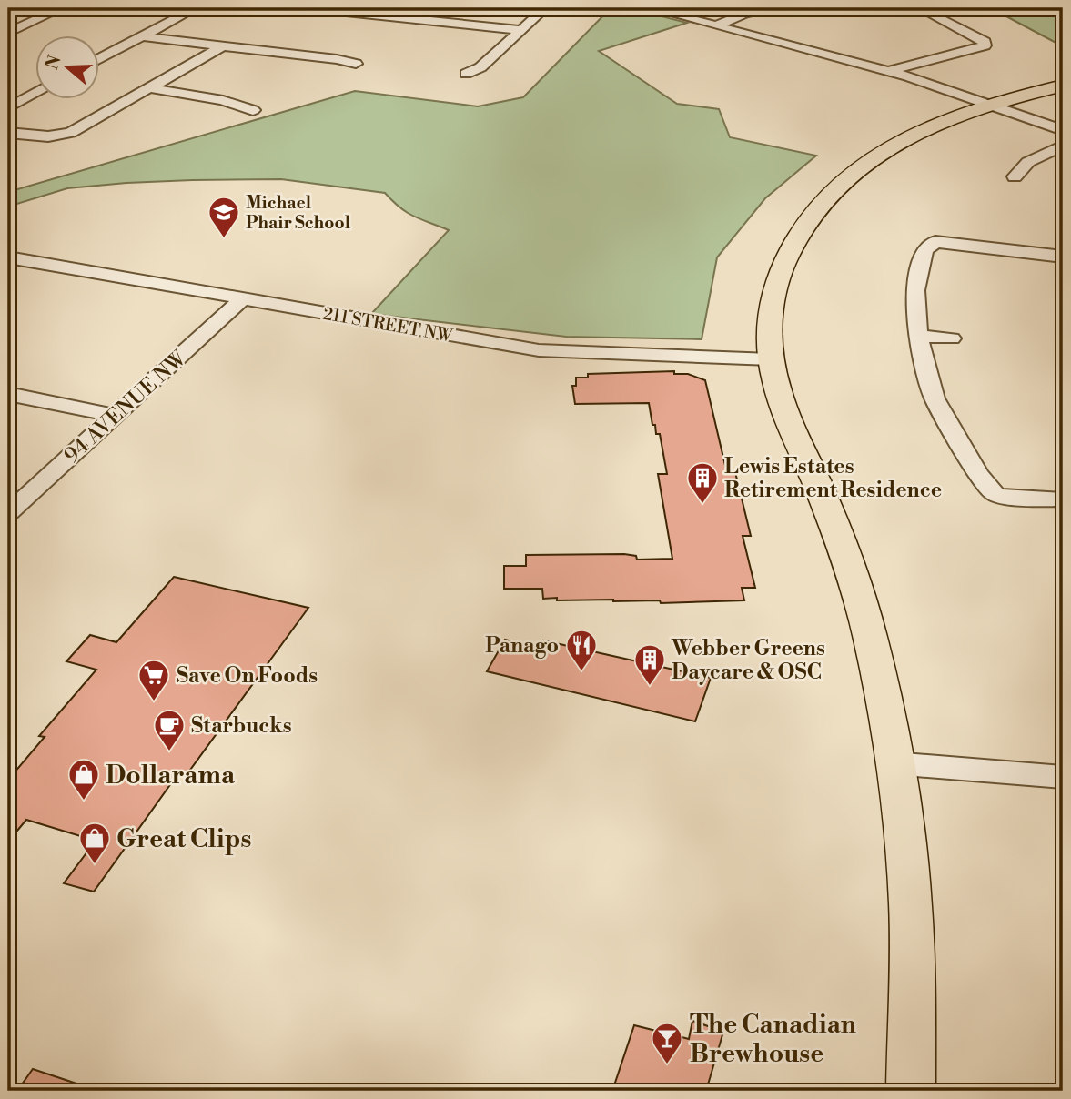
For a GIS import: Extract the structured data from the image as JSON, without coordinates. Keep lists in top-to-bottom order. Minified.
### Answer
{"streets":{"street":["211 STREET NW","94 AVENUE NW"]},"crossings":[["211 STREET NW","94 AVENUE NW"]],"places":{"school or university":["Michael Phair School"],"building":["Lewis Estates Retirement Residence","Webber Greens Daycare & OSC"],"restaurant":["Panago"],"supermarket":["Save On Foods"],"cafe":["Starbucks"],"shop":["Dollarama","Great Clips"],"bar":["The Canadian Brewhouse"]},"north":"left"}
